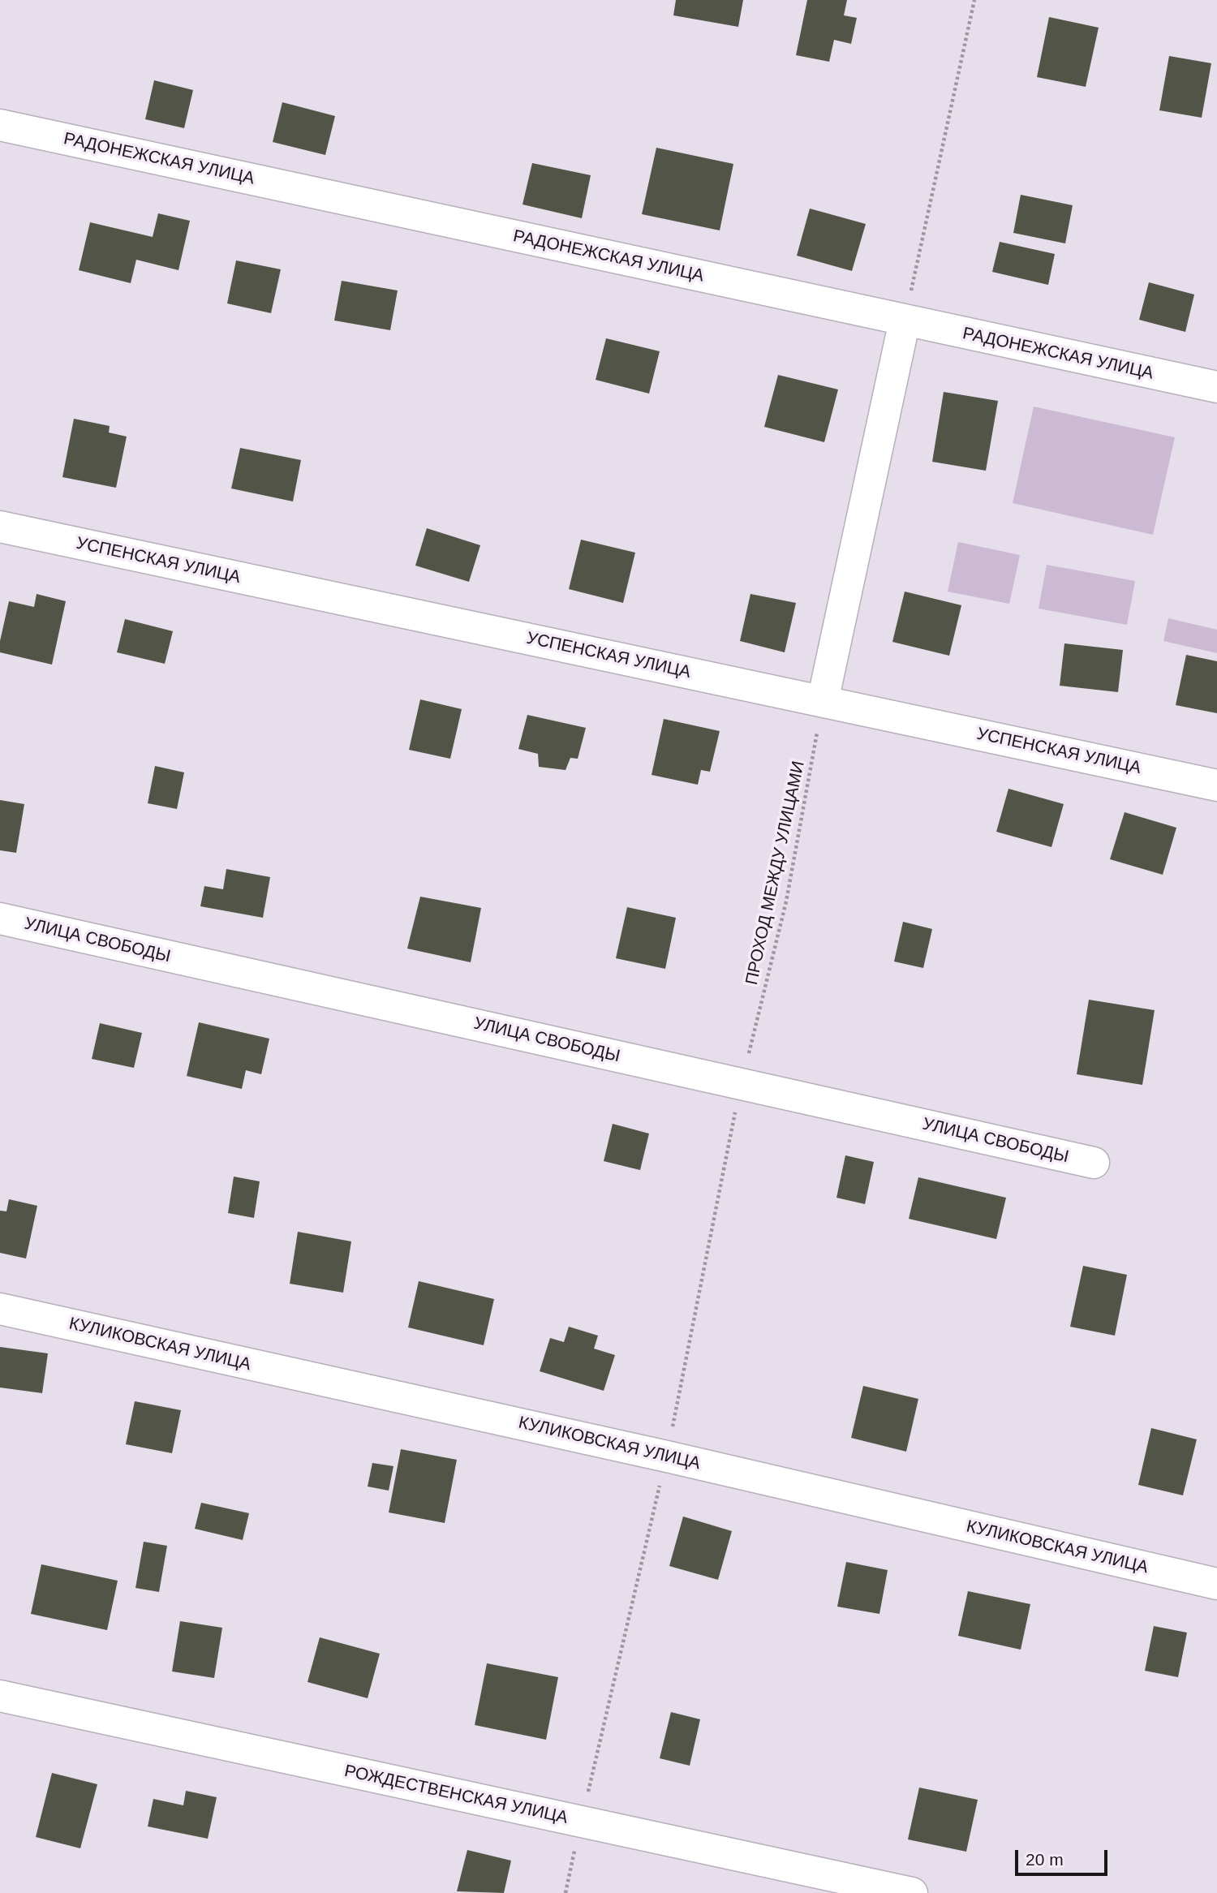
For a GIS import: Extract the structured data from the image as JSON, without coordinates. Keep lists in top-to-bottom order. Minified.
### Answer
{"streets":{"street":["РАДОНЕЖСКАЯ УЛИЦА","УСПЕНСКАЯ УЛИЦА","УЛИЦА СВОБОДЫ","КУЛИКОВСКАЯ УЛИЦА","РОЖДЕСТВЕНСКАЯ УЛИЦА"],"path":["ПРОХОД МЕЖДУ УЛИЦАМИ"]},"crossings":[["УСПЕНСКАЯ УЛИЦА","ПРОХОД МЕЖДУ УЛИЦАМИ"],["ПРОХОД МЕЖДУ УЛИЦАМИ","УЛИЦА СВОБОДЫ"]],"scale_bar":"20 m"}
